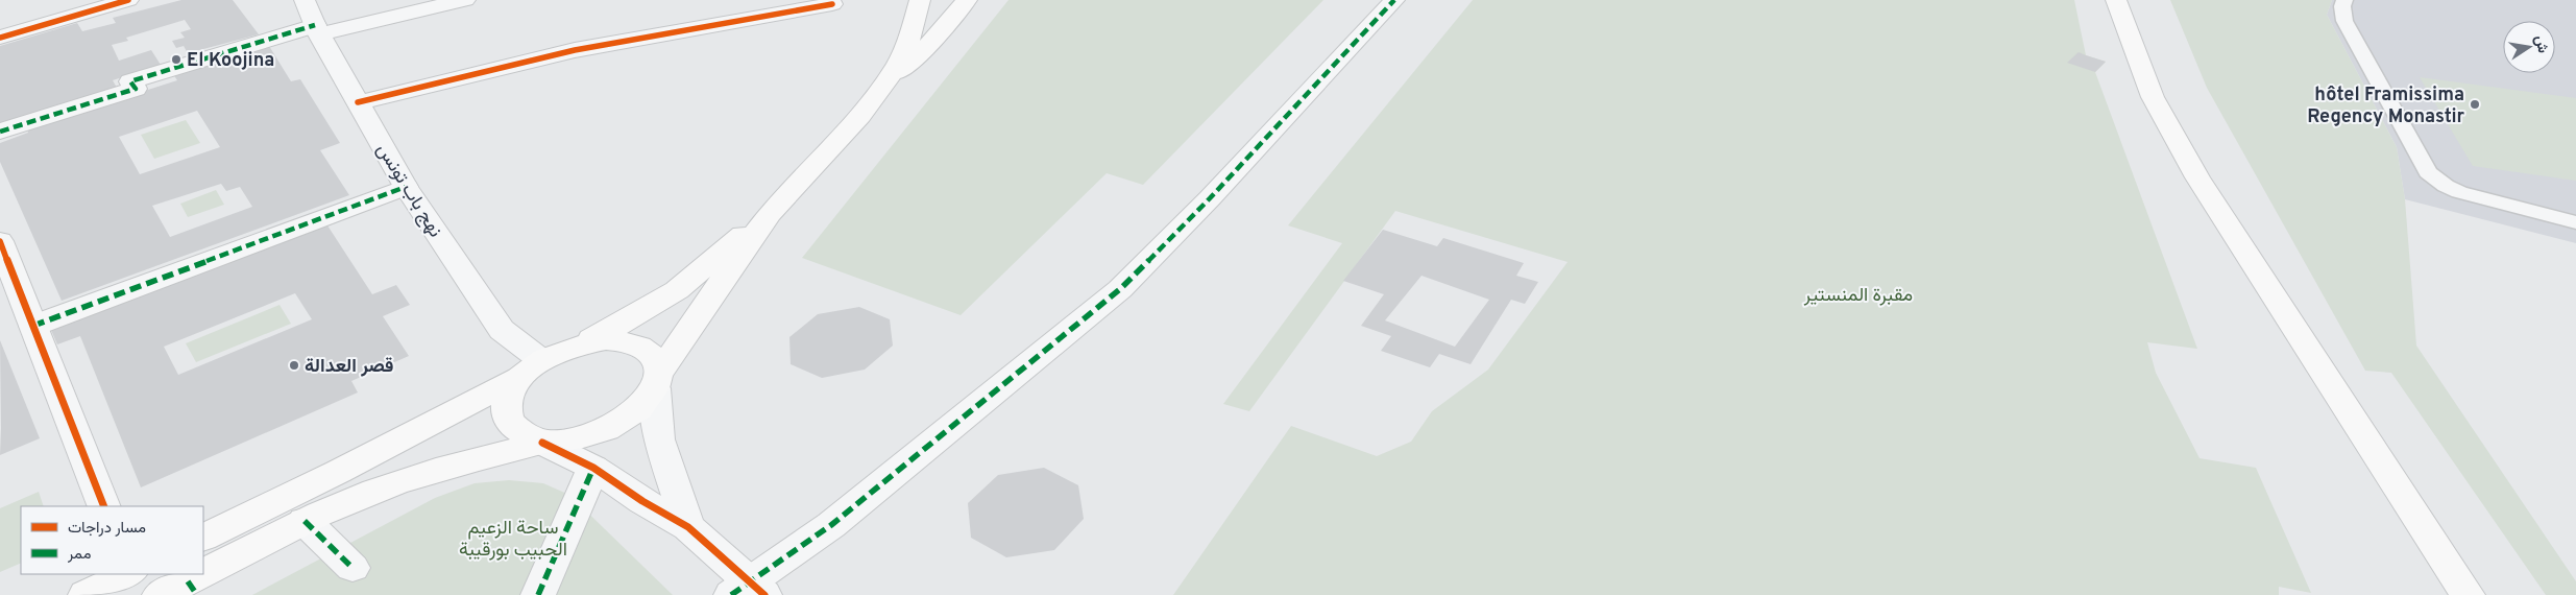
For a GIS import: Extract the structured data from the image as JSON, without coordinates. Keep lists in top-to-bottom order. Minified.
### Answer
{"streets":{"street":["نهج باب تونس"]},"parks":["مقبرة المنستير","ساحة الزعيم الحبيب بورقيبة"],"places":["El Koojina","hôtel Framissima Regency Monastir","قصر العدالة"],"legend":["مسار دراجات","ممر"],"north":"right"}
